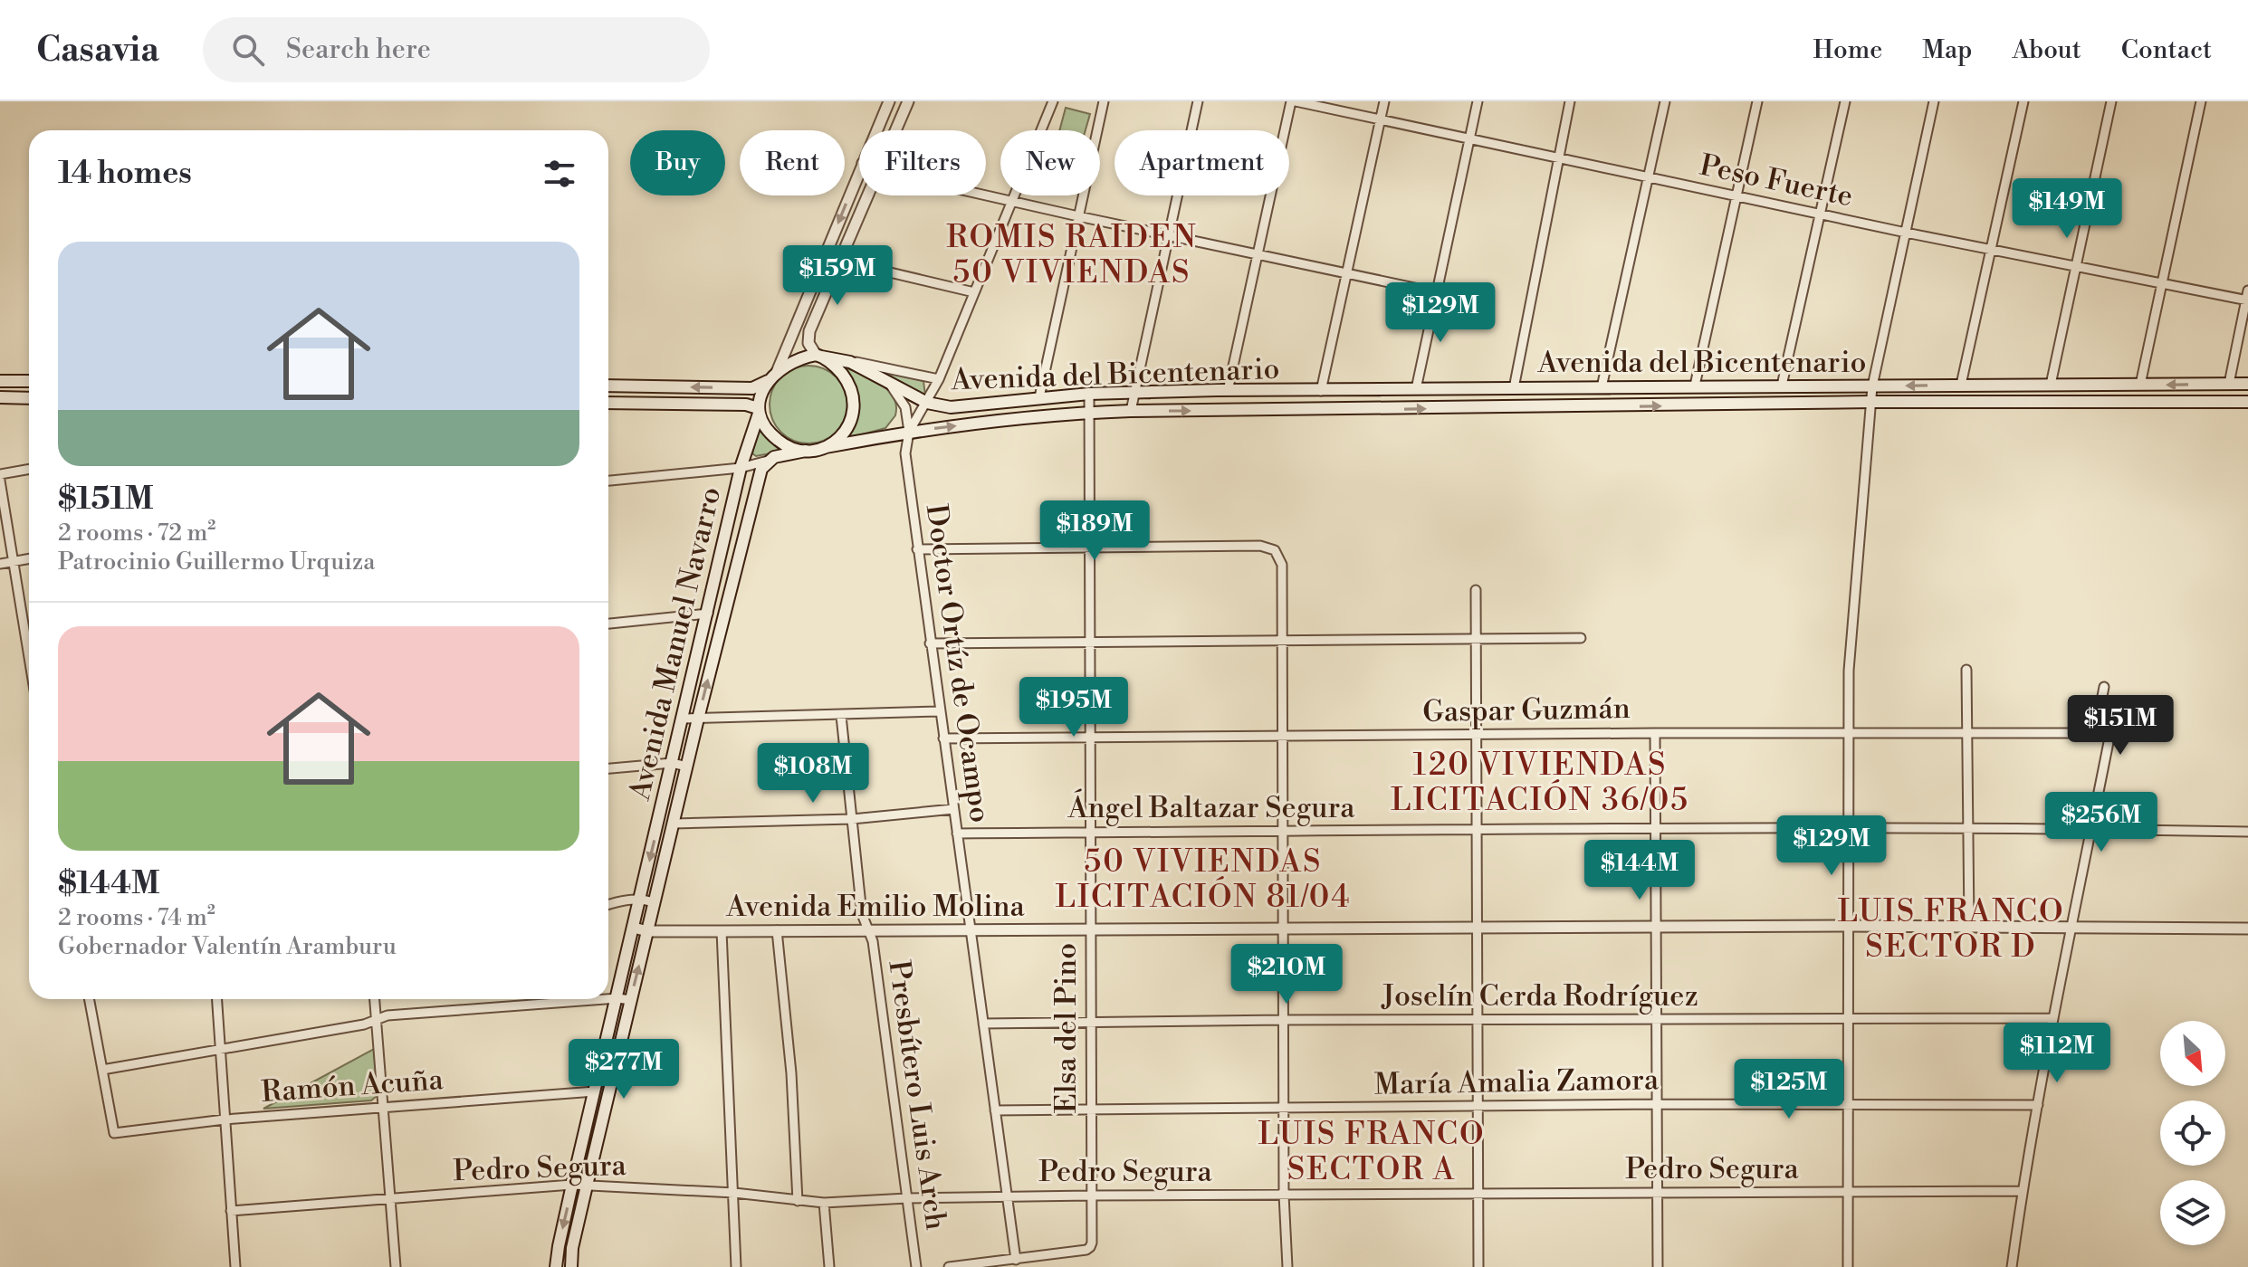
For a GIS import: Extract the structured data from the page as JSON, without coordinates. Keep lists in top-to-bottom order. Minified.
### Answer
{"streets":{"main road":["Avenida del Bicentenario","Avenida Manuel Navarro"],"street":["Peso Fuerte","Doctor Ortíz de Ocampo","Gaspar Guzmán","Ángel Baltazar Segura","Avenida Emilio Molina","Joselín Cerda Rodríguez","Elsa del Pino","María Amalia Zamora","Ramón Acuña","Presbítero Luis Arch","Pedro Segura"]},"crossings":[["Avenida del Bicentenario","Avenida Manuel Navarro"],["Avenida del Bicentenario","Doctor Ortíz de Ocampo"],["Avenida del Bicentenario","Elsa del Pino"],["Avenida Manuel Navarro","Avenida Emilio Molina"],["Avenida Manuel Navarro","Ramón Acuña"],["Avenida Manuel Navarro","Pedro Segura"],["Doctor Ortíz de Ocampo","Gaspar Guzmán"],["Doctor Ortíz de Ocampo","Ángel Baltazar Segura"],["Doctor Ortíz de Ocampo","Avenida Emilio Molina"],["Doctor Ortíz de Ocampo","Joselín Cerda Rodríguez"],["Doctor Ortíz de Ocampo","María Amalia Zamora"],["Doctor Ortíz de Ocampo","Pedro Segura"],["Gaspar Guzmán","Ángel Baltazar Segura"],["Gaspar Guzmán","Elsa del Pino"],["Ángel Baltazar Segura","Elsa del Pino"],["Avenida Emilio Molina","Elsa del Pino"],["Avenida Emilio Molina","Presbítero Luis Arch"],["Joselín Cerda Rodríguez","Elsa del Pino"],["Elsa del Pino","María Amalia Zamora"],["Elsa del Pino","Pedro Segura"],["Presbítero Luis Arch","Pedro Segura"]],"districts":["ROMIS RAIDEN 50 VIVIENDAS","120 VIVIENDAS LICITACIÓN 36/05","50 VIVIENDAS LICITACIÓN 81/04","LUIS FRANCO SECTOR D","LUIS FRANCO SECTOR A"],"north":"bottom right","page":{"header":"Casavia","search":"Search here","nav":["Home","Map","About","Contact"],"chip":["Buy","Rent","Filters","New","Apartment"],"heading":"14 homes","price":["$149M","$159M","$129M","$189M","$195M","$151M","$108M","$256M","$129M","$144M","$210M","$112M","$277M","$125M"],"list":[{"name":"$151M","note":"2 rooms · 72 m² · Patrocinio Guillermo Urquiza"},{"name":"$144M","note":"2 rooms · 74 m² · Gobernador Valentín Aramburu"}]}}
